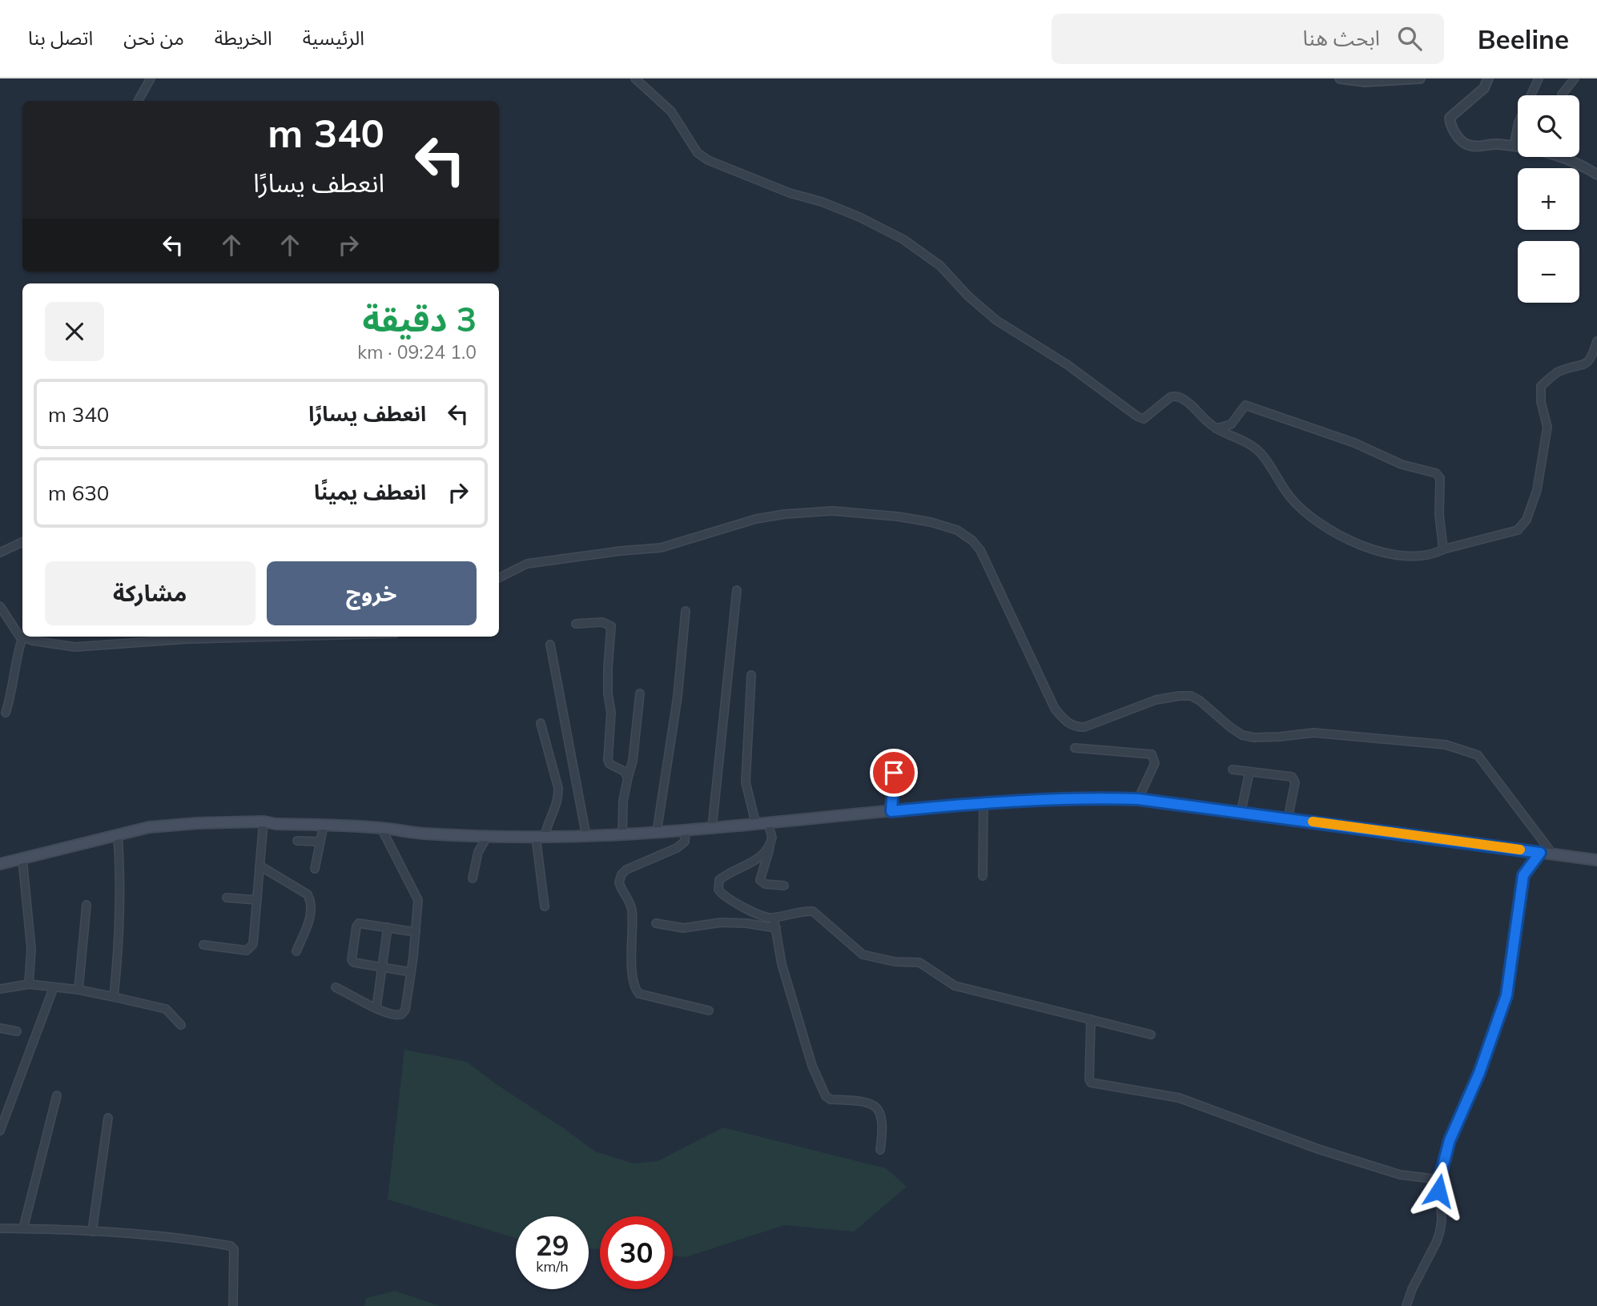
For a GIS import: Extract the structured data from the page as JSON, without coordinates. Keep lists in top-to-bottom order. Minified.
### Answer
{"page":{"header":"Beeline","search":"ابحث هنا","nav":["الرئيسية","الخريطة","من نحن","اتصل بنا"],"map_buttons":["+","−"],"turn":["340 m","انعطف يسارًا"],"heading":["3 دقيقة","1.0 km · 09:24"],"list":[{"name":"انعطف يسارًا","value":"340 m"},{"name":"انعطف يمينًا","value":"630 m"}],"buttons":["خروج","مشاركة"],"speed":"29 km/h","limit":"30"}}
